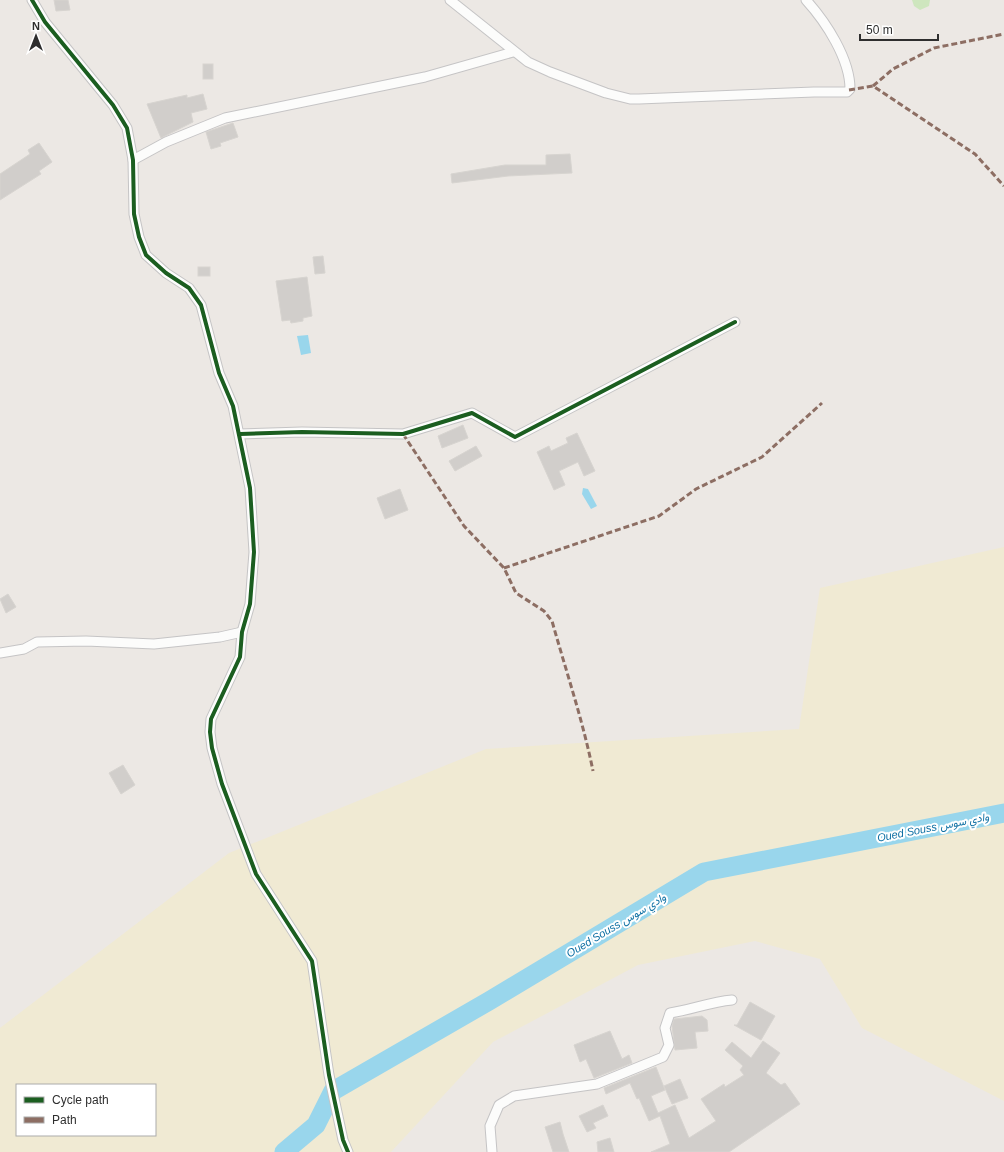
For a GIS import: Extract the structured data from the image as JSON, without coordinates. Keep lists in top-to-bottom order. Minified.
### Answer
{"water":["Oued Souss وادي سوس"],"legend":["Cycle path","Path"],"scale_bar":"50 m","north":"top"}
